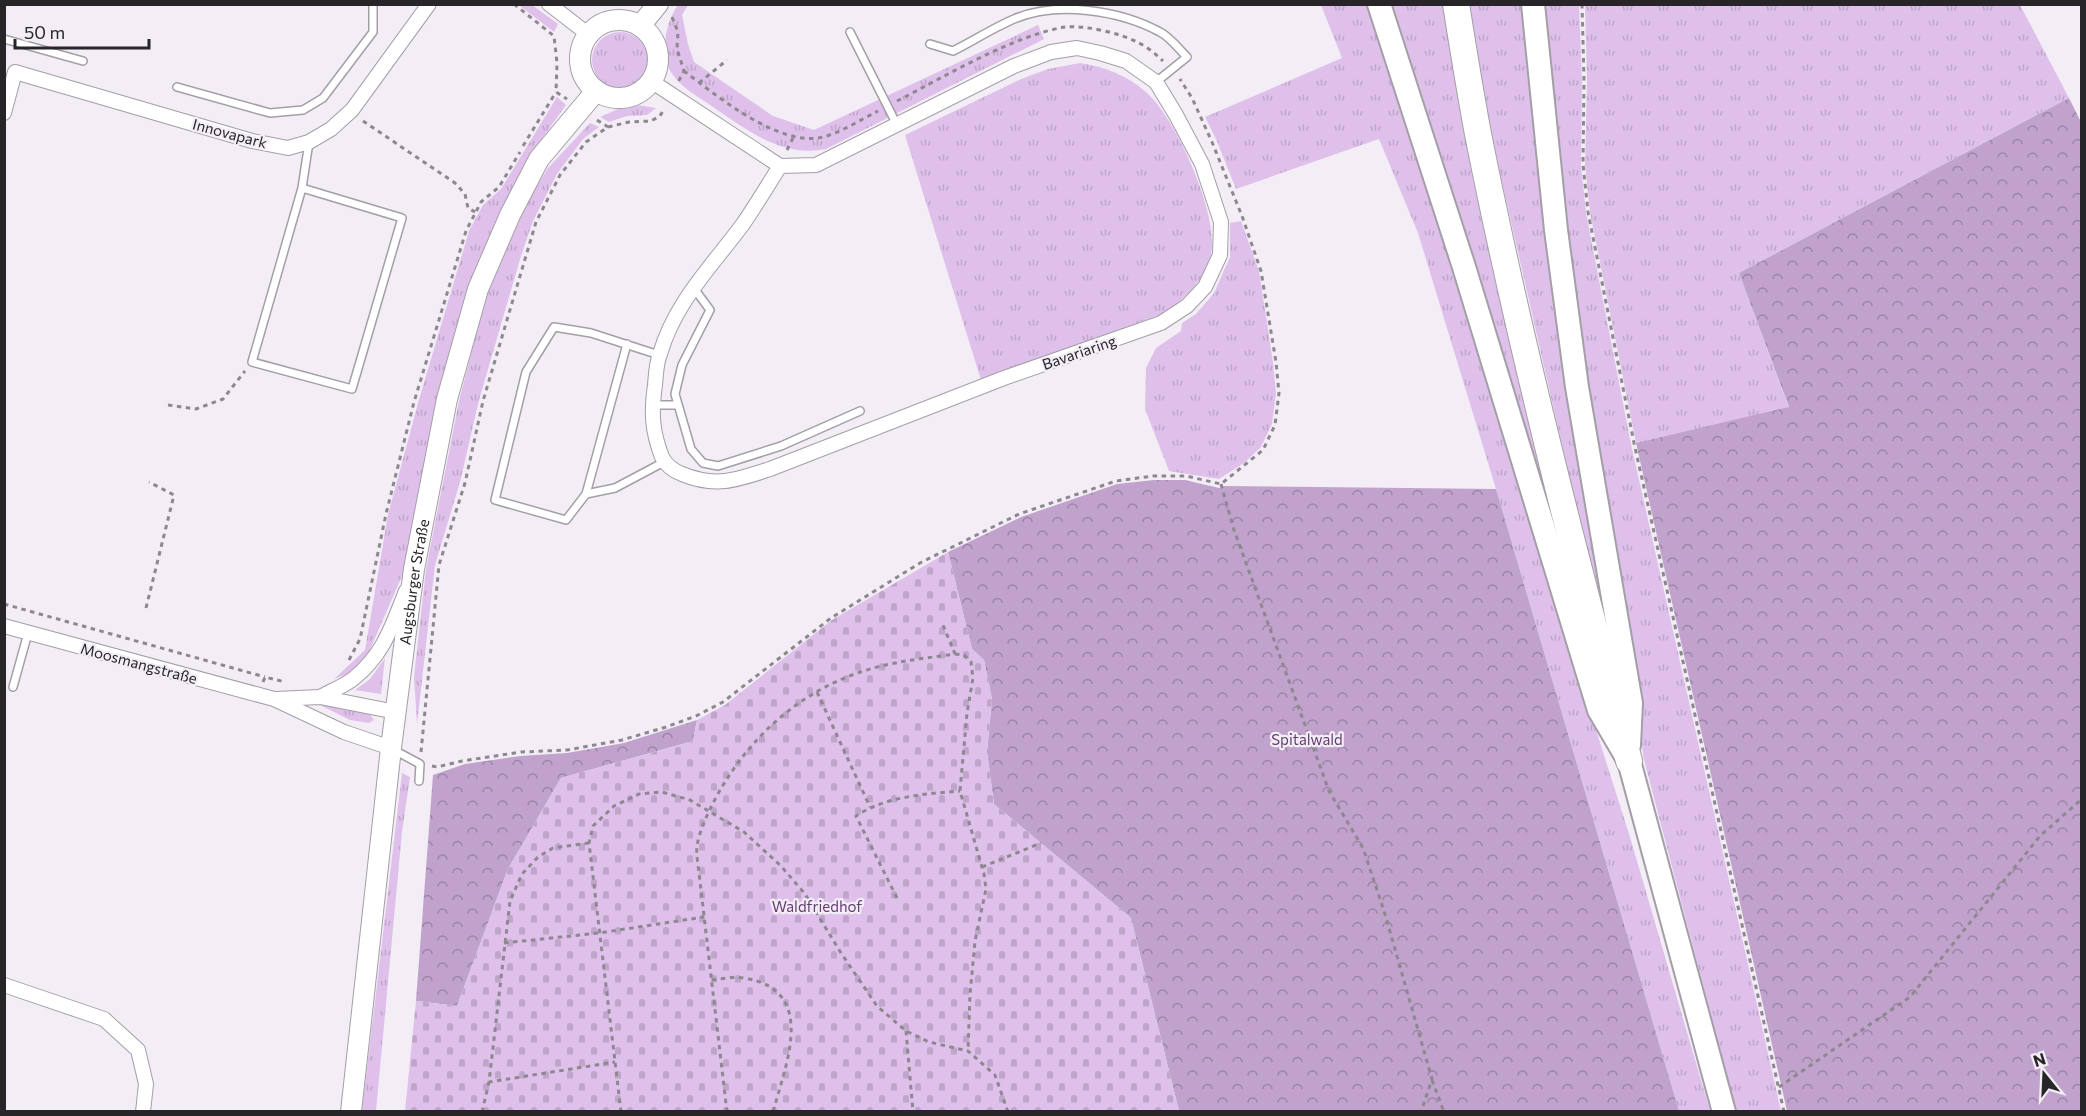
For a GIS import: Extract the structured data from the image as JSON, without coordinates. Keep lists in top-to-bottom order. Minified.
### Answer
{"streets":{"main road":["Augsburger Straße"],"street":["Innovapark","Bavariaring","Moosmangstraße"]},"crossings":[["Augsburger Straße","Moosmangstraße"]],"parks":["Spitalwald","Waldfriedhof"],"scale_bar":"50 m","north":"top"}
